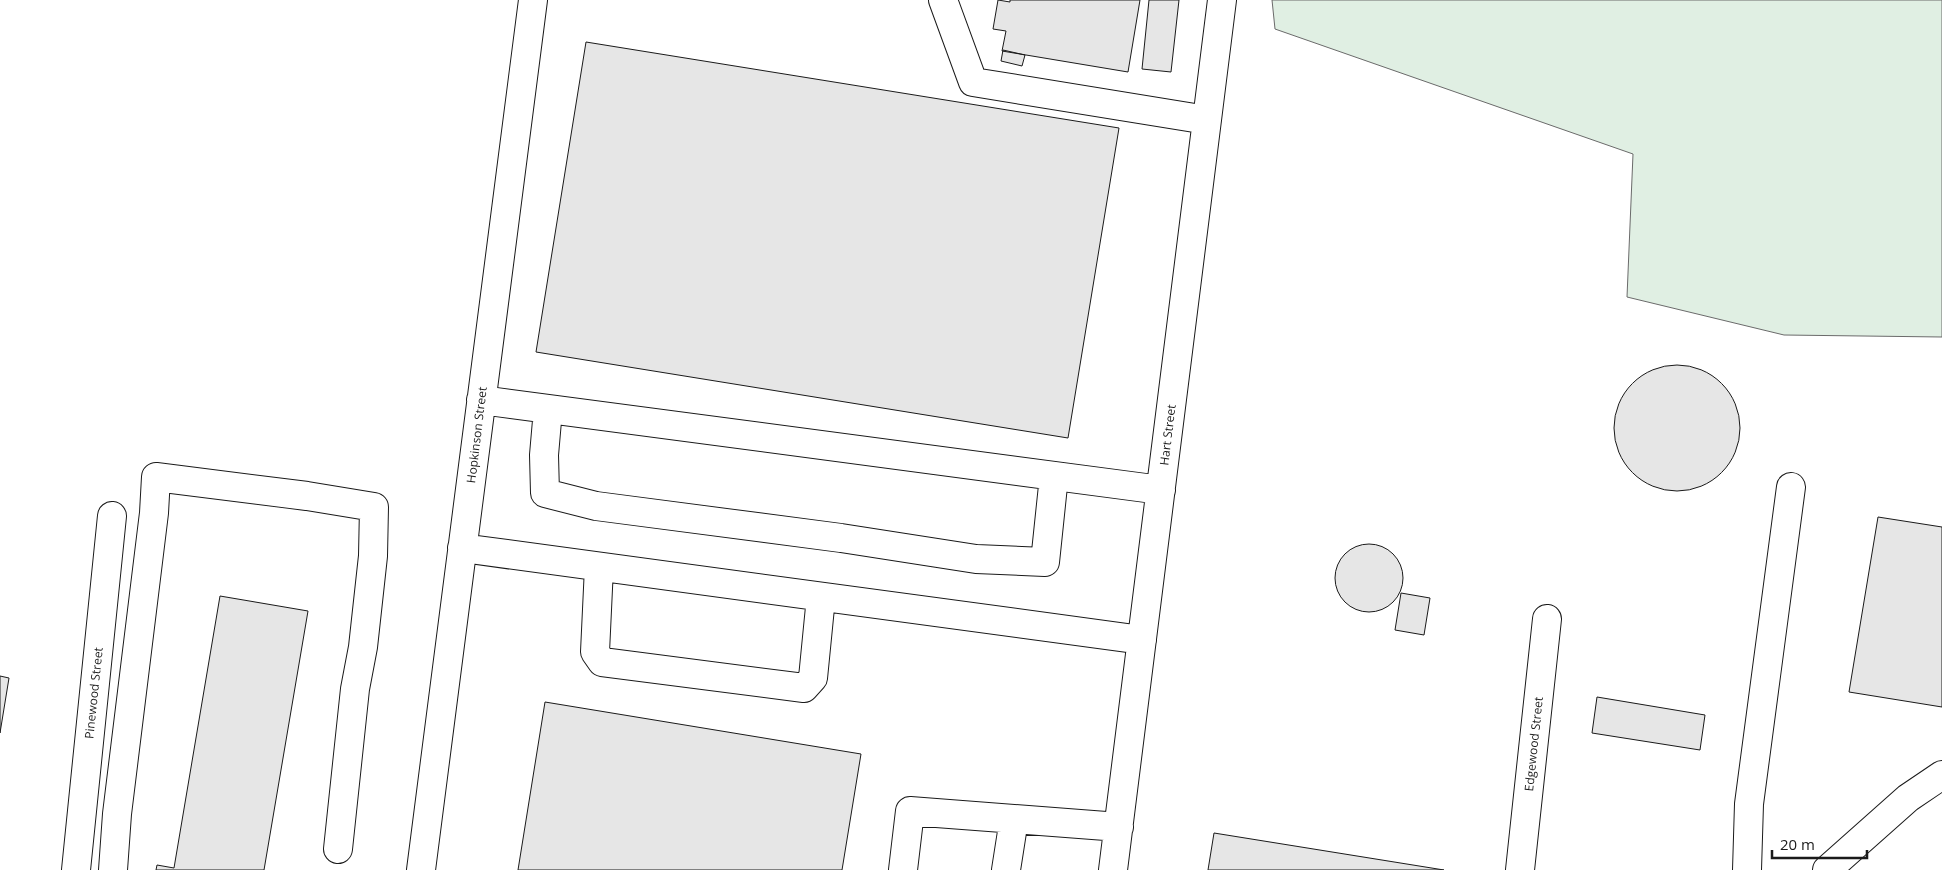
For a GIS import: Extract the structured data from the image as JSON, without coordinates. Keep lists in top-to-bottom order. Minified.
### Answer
{"streets":{"street":["Hopkinson Street","Hart Street","Pinewood Street","Edgewood Street"]},"scale_bar":"20 m"}
